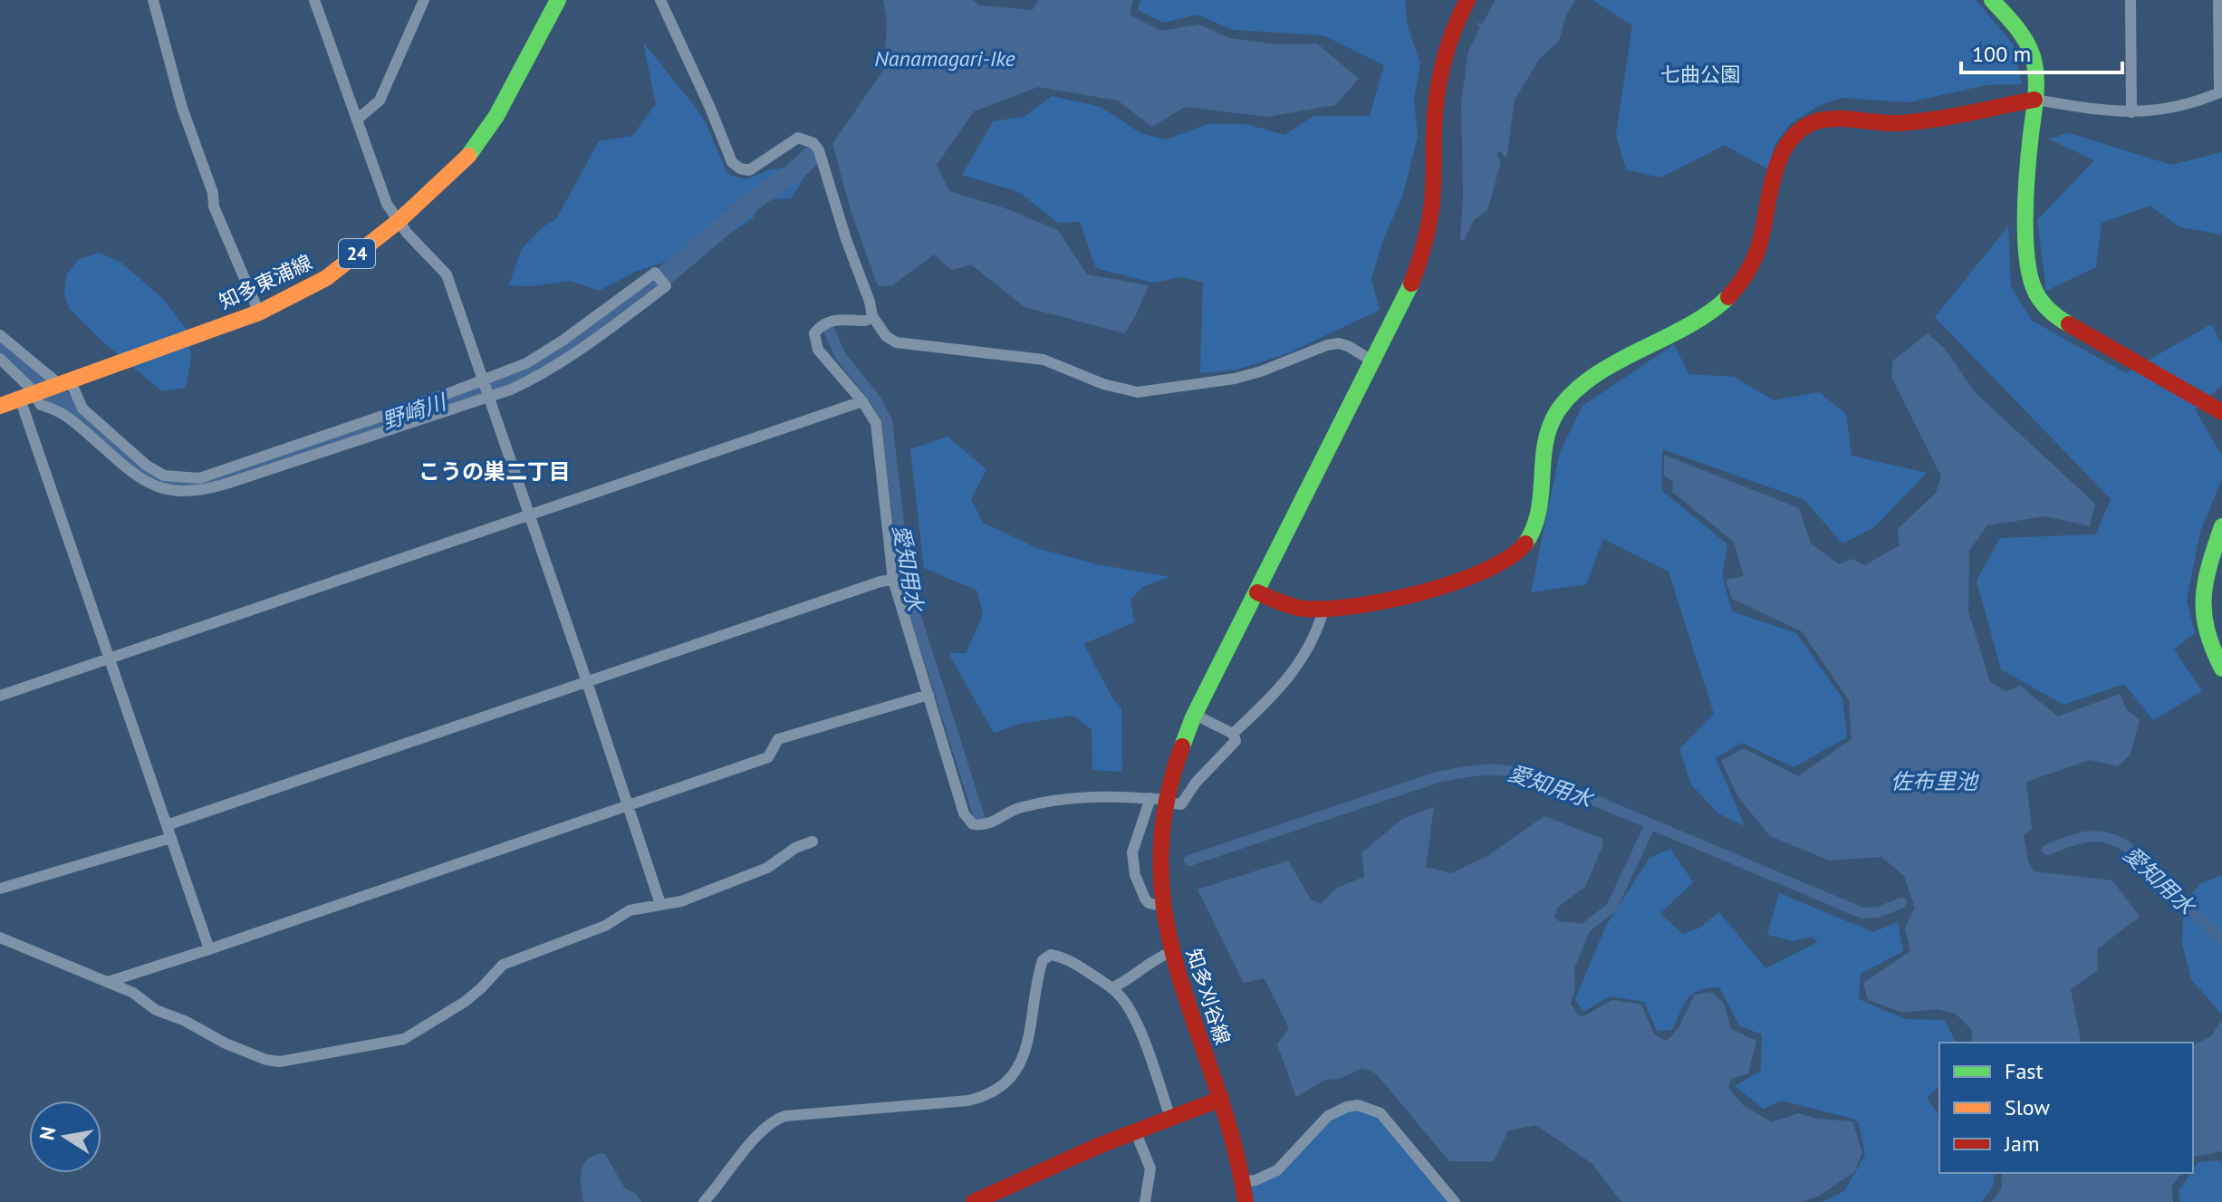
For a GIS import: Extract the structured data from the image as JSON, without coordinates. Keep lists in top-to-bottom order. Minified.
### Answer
{"streets":{"street":["24","知多東浦線","知多刈谷線"]},"districts":["こうの巣二丁目"],"water":["Nanamagari-Ike","野崎川","愛知用水","佐布里池"],"parks":["七曲公園"],"legend":["Fast","Slow","Jam"],"scale_bar":"100 m","north":"left"}
